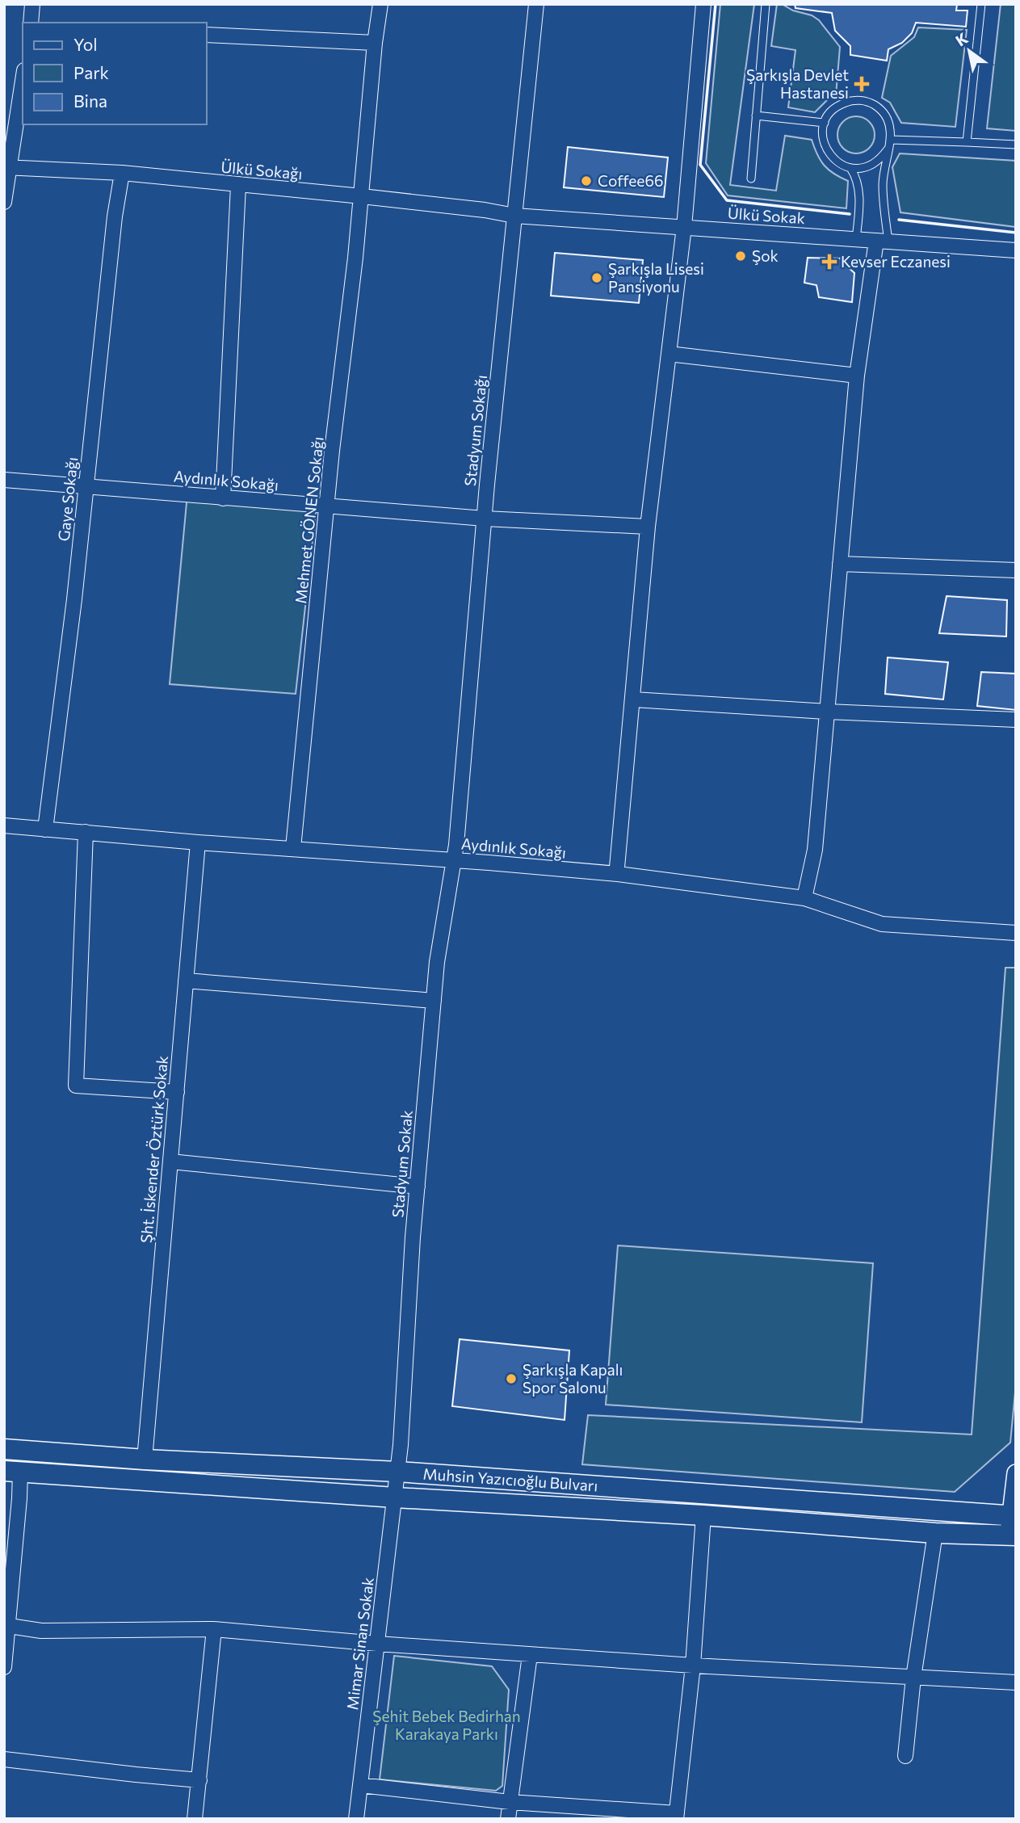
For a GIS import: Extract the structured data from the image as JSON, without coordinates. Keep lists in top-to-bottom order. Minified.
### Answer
{"streets":{"main road":["Muhsin Yazıcıoğlu Bulvarı"],"street":["Ülkü Sokağı","Ülkü Sokak","Stadyum Sokağı","Aydınlık Sokağı","Gaye Sokağı","Mehmet GÖNEN Sokağı","Şht. İskender Öztürk Sokak","Stadyum Sokak","Mimar Sinan Sokak"]},"crossings":[["Ülkü Sokağı","Ülkü Sokak"],["Ülkü Sokağı","Stadyum Sokağı"],["Ülkü Sokağı","Gaye Sokağı"],["Ülkü Sokağı","Mehmet GÖNEN Sokağı"],["Ülkü Sokak","Stadyum Sokağı"],["Stadyum Sokağı","Aydınlık Sokağı"],["Stadyum Sokağı","Stadyum Sokak"],["Aydınlık Sokağı","Gaye Sokağı"],["Aydınlık Sokağı","Mehmet GÖNEN Sokağı"],["Aydınlık Sokağı","Şht. İskender Öztürk Sokak"],["Aydınlık Sokağı","Stadyum Sokak"],["Şht. İskender Öztürk Sokak","Muhsin Yazıcıoğlu Bulvarı"],["Stadyum Sokak","Muhsin Yazıcıoğlu Bulvarı"],["Stadyum Sokak","Mimar Sinan Sokak"],["Muhsin Yazıcıoğlu Bulvarı","Mimar Sinan Sokak"]],"parks":["Şehit Bebek Bedirhan Karakaya Parkı"],"places":{"health":["Şarkışla Devlet Hastanesi","Kevser Eczanesi"],"other":["Coffee66","Şok","Şarkışla Lisesi Pansiyonu","Şarkışla Kapalı Spor Salonu"]},"legend":["Yol","Park","Bina"],"north":"top left"}
